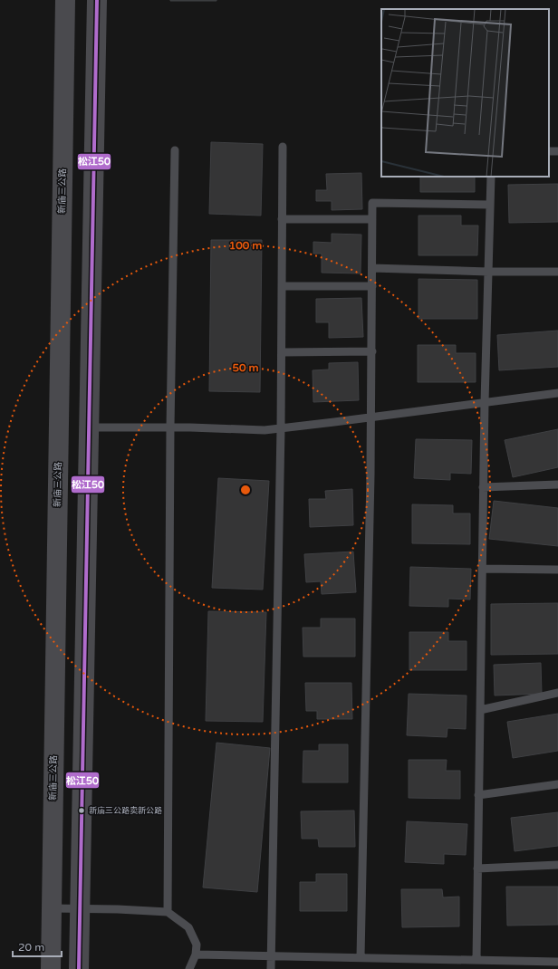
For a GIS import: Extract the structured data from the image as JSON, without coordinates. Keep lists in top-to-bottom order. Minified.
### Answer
{"streets":{"main road":["新庙三公路"]},"places":["新庙三公路卖新公路"],"lines":["transit line 松江50"],"scale_bar":"20 m","rings":["100 m","50 m"]}
